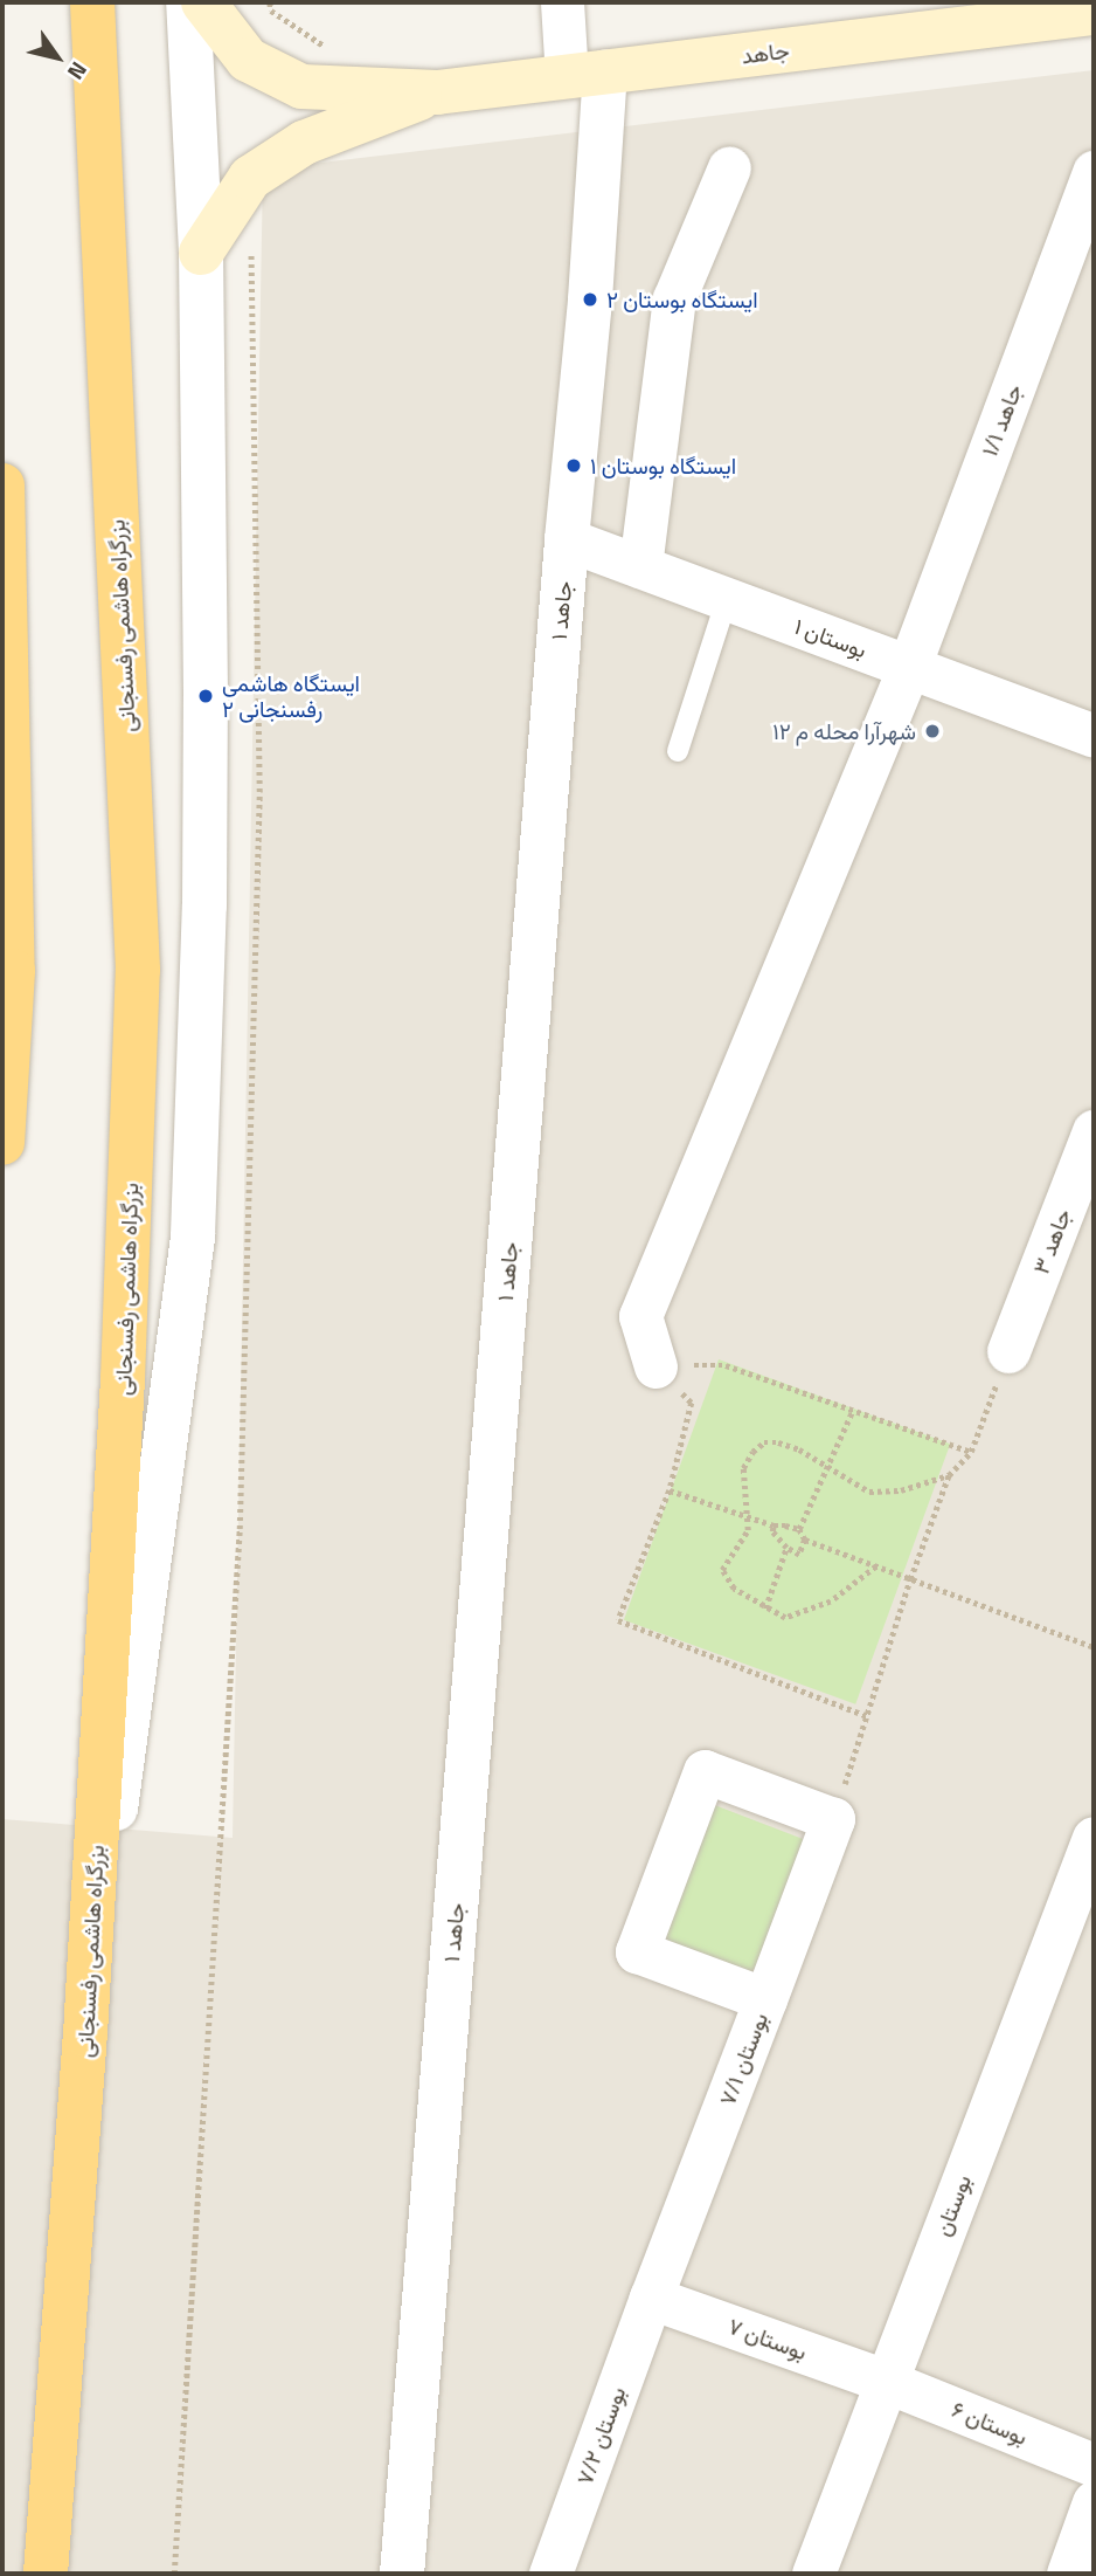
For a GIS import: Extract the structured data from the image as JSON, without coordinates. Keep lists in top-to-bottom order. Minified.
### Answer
{"streets":{"highway":["بزرگراه هاشمی رفسنجانی"],"main road":["جاهد"],"street":["جاهد ۱/۱","جاهد ۱","بوستان ۱","جاهد ۳","بوستان ۷/۱","بوستان","بوستان ۷","بوستان ۶","بوستان ۷/۲"]},"crossings":[["جاهد","جاهد ۱"],["جاهد ۱/۱","بوستان ۱"],["جاهد ۱","بوستان ۱"],["بوستان ۷/۱","بوستان ۷"],["بوستان ۷/۱","بوستان ۷/۲"],["بوستان","بوستان ۷"],["بوستان","بوستان ۶"],["بوستان ۷","بوستان ۶"],["بوستان ۷","بوستان ۷/۲"]],"places":["ایستگاه بوستان ۲","ایستگاه بوستان ۱","ایستگاه هاشمی رفسنجانی ۲","شهرآرا محله م ۱۲"],"north":"bottom right"}
